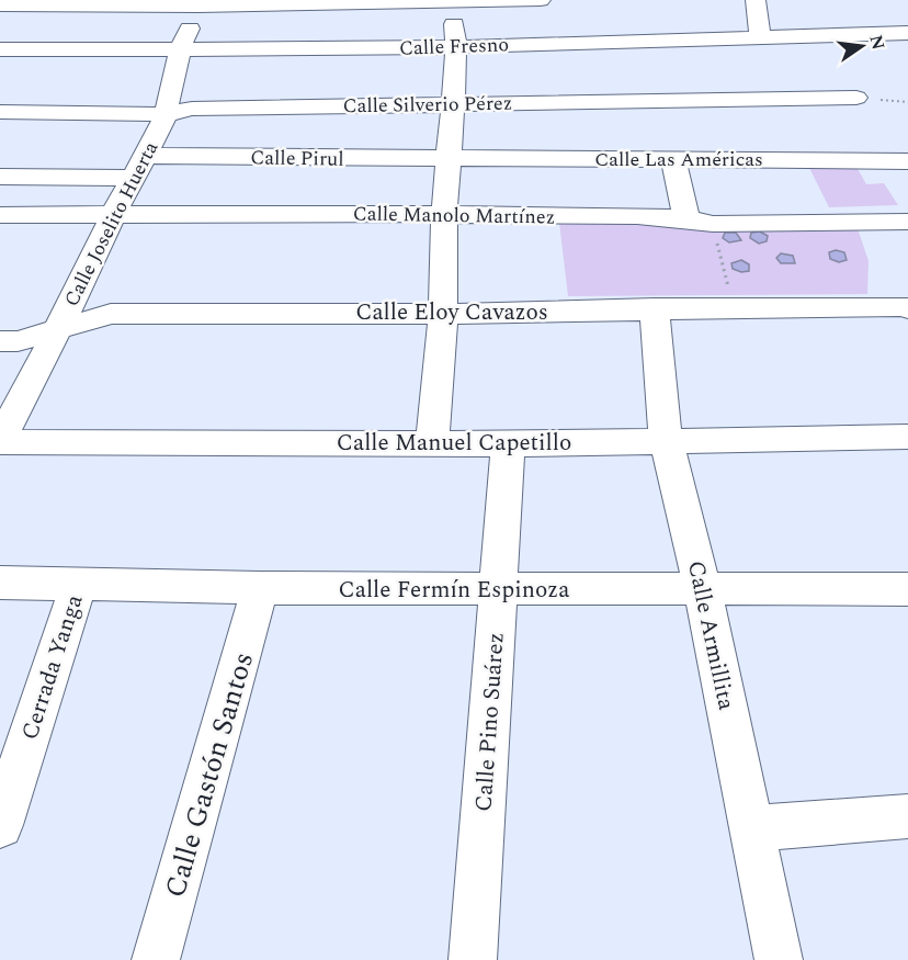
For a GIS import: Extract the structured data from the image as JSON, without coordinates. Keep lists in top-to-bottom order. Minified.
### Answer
{"streets":{"street":["Calle Fresno","Calle Silverio Pérez","Calle Pirul","Calle Las Américas","Calle Manolo Martínez","Calle Joselito Huerta","Calle Eloy Cavazos","Calle Manuel Capetillo","Calle Fermín Espinoza","Calle Armillita","Cerrada Yanga","Calle Pino Suárez","Calle Gastón Santos"]},"crossings":[["Calle Fresno","Calle Joselito Huerta"],["Calle Silverio Pérez","Calle Joselito Huerta"],["Calle Pirul","Calle Las Américas"],["Calle Pirul","Calle Joselito Huerta"],["Calle Manolo Martínez","Calle Joselito Huerta"],["Calle Joselito Huerta","Calle Eloy Cavazos"],["Calle Joselito Huerta","Calle Manuel Capetillo"],["Calle Eloy Cavazos","Calle Armillita"],["Calle Manuel Capetillo","Calle Armillita"],["Calle Manuel Capetillo","Calle Pino Suárez"],["Calle Fermín Espinoza","Calle Armillita"],["Calle Fermín Espinoza","Cerrada Yanga"],["Calle Fermín Espinoza","Calle Pino Suárez"],["Calle Fermín Espinoza","Calle Gastón Santos"]],"north":"right"}
